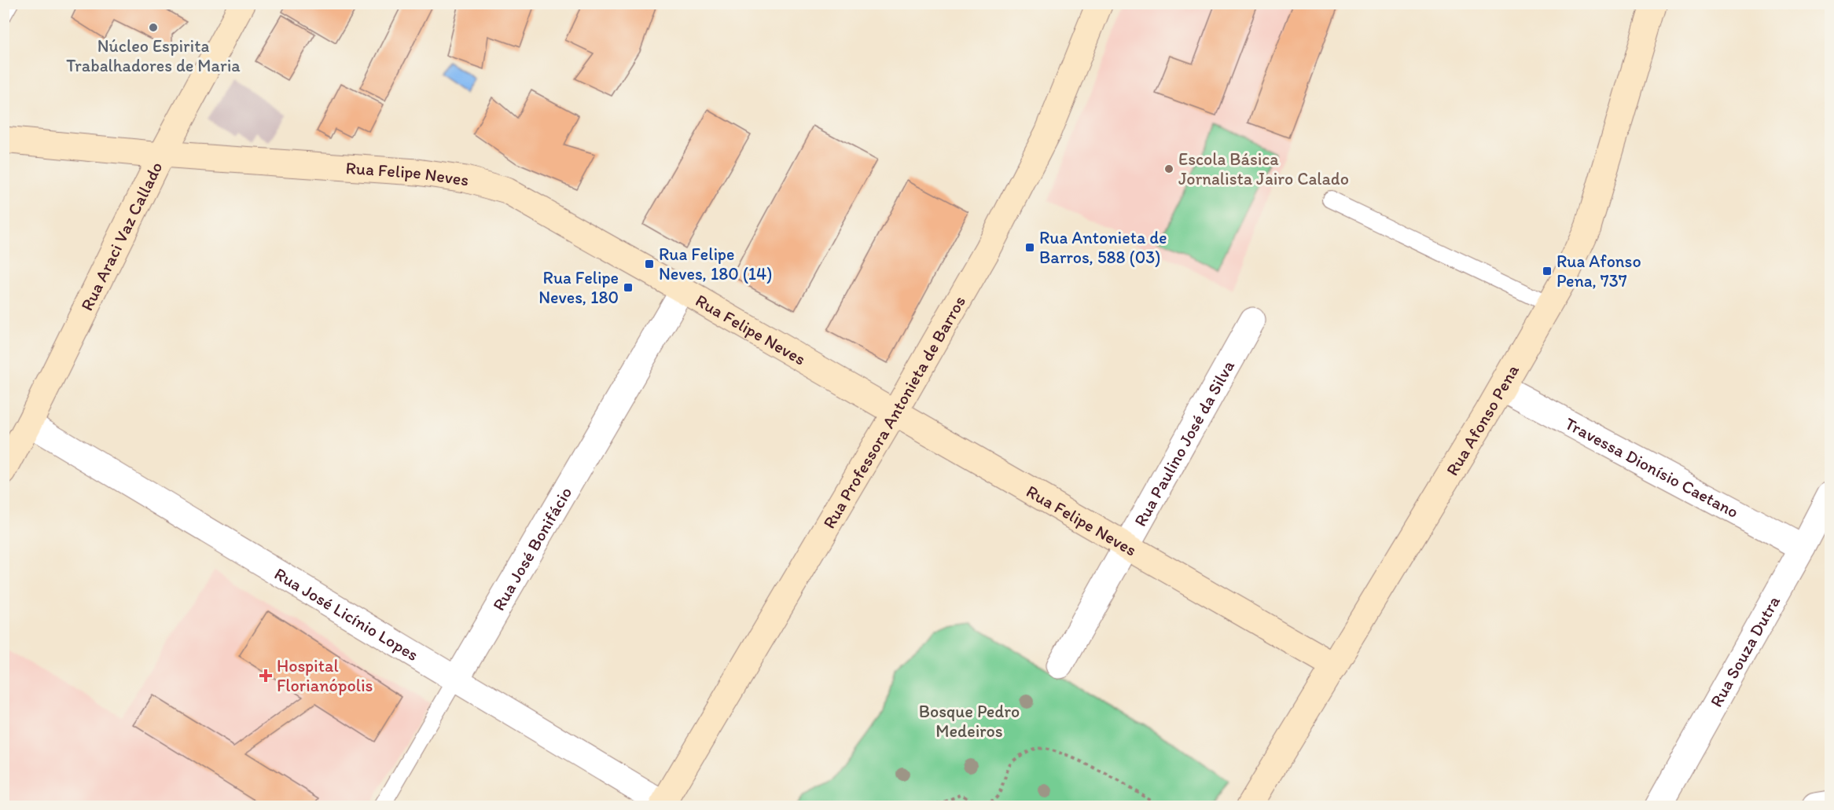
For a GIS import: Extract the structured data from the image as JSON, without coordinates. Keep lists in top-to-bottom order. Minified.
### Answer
{"streets":{"street":["Rua Felipe Neves","Rua Araci Vaz Callado","Rua Professora Antonieta de Barros","Rua Afonso Pena","Rua Paulino José da Silva","Travessa Dionísio Caetano","Rua José Bonifácio","Rua José Licínio Lopes","Rua Souza Dutra"]},"crossings":[["Rua Felipe Neves","Rua Araci Vaz Callado"],["Rua Felipe Neves","Rua Professora Antonieta de Barros"],["Rua Felipe Neves","Rua Afonso Pena"],["Rua Felipe Neves","Rua Paulino José da Silva"],["Rua Felipe Neves","Rua José Bonifácio"],["Rua Araci Vaz Callado","Rua José Licínio Lopes"],["Rua Professora Antonieta de Barros","Rua José Licínio Lopes"],["Rua Afonso Pena","Travessa Dionísio Caetano"],["Travessa Dionísio Caetano","Rua Souza Dutra"],["Rua José Bonifácio","Rua José Licínio Lopes"]],"parks":["Bosque Pedro Medeiros"],"places":{"other":["Núcleo Espirita Trabalhadores de Maria","Escola Básica Jornalista Jairo Calado"],"transit":["Rua Antonieta de Barros, 588 (03)","Rua Felipe Neves, 180 (14)","Rua Afonso Pena, 737","Rua Felipe Neves, 180"],"health":["Hospital Florianópolis"]}}
